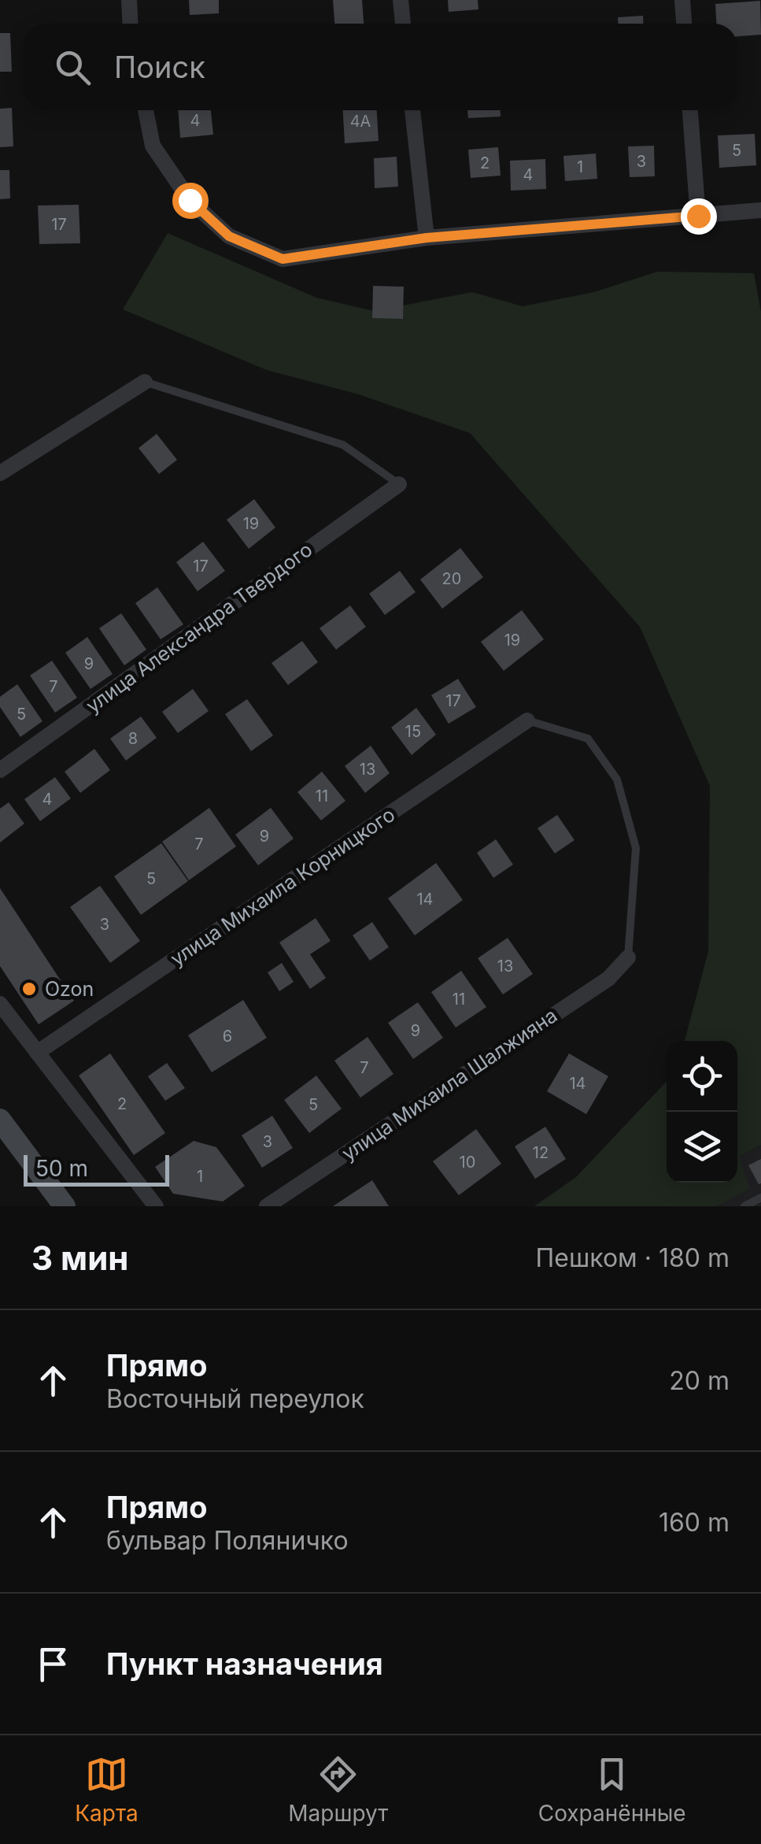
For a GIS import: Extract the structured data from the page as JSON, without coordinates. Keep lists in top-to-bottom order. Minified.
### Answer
{"streets":{"street":["улица Александра Твердого","улица Михаила Корницкого","улица Михаила Шалжияна"]},"places":["Ozon"],"house_numbers":["4","4А","5","3","2","1","4","17","19","17","20","19","9","7","17","5","15","8","13","11","4","9","7","5","14","3","13","11","9","6","7","14","2","5","3","12","10","1"],"scale_bar":"50 m","page":{"search":"Поиск","scale":"50 m","heading":["3 мин","Пешком · 180 m"],"list":[["Прямо","Восточный переулок","20 m"],["Прямо","бульвар Поляничко","160 m"],"Пункт назначения"],"nav":["Карта","Маршрут","Сохранённые"]}}
